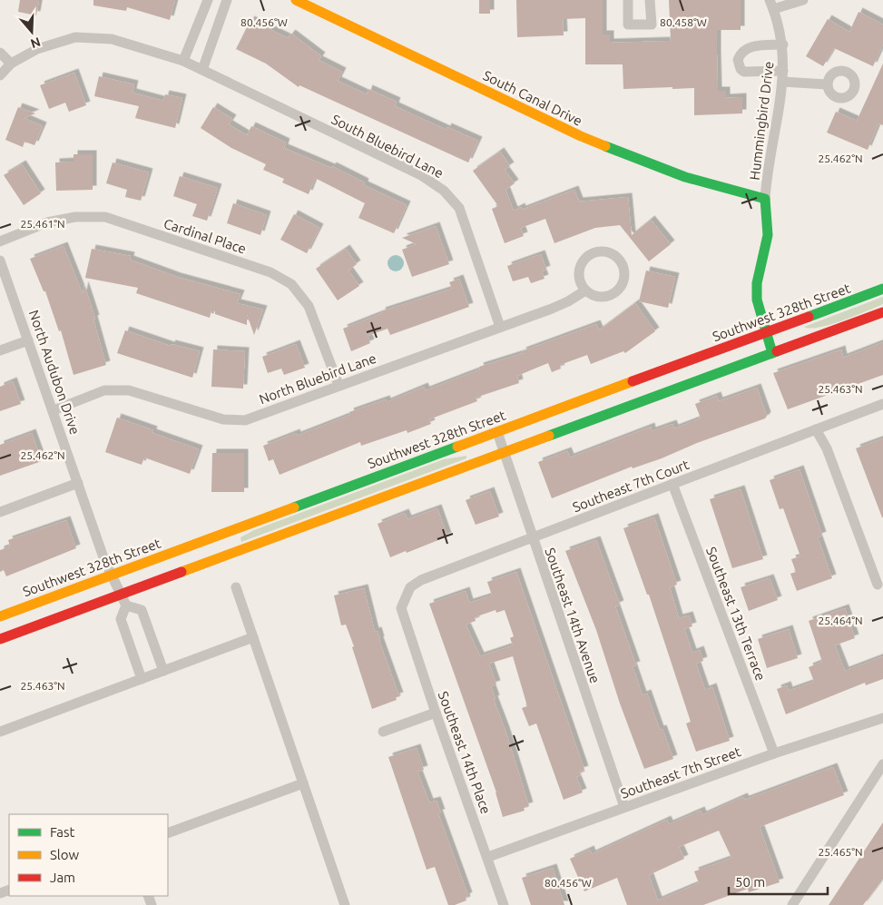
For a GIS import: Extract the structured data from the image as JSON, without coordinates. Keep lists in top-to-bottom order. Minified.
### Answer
{"streets":{"street":["South Canal Drive","Hummingbird Drive","South Bluebird Lane","Cardinal Place","Southwest 328th Street","North Audubon Drive","North Bluebird Lane","Southeast 7th Court","Southeast 13th Terrace","Southeast 14th Avenue","Southeast 14th Place","Southeast 7th Street"]},"crossings":[["South Canal Drive","Hummingbird Drive"],["Hummingbird Drive","Southwest 328th Street"],["South Bluebird Lane","North Bluebird Lane"],["Cardinal Place","North Bluebird Lane"],["Southwest 328th Street","North Audubon Drive"],["Southwest 328th Street","Southeast 14th Avenue"],["North Audubon Drive","North Bluebird Lane"],["Southeast 7th Court","Southeast 13th Terrace"],["Southeast 7th Court","Southeast 14th Avenue"],["Southeast 7th Court","Southeast 14th Place"],["Southeast 13th Terrace","Southeast 7th Street"],["Southeast 14th Avenue","Southeast 7th Street"],["Southeast 14th Place","Southeast 7th Street"]],"legend":["Fast","Slow","Jam"],"scale_bar":"50 m","north":"bottom","coordinates":["80.456°W","80.458°W","25.462°N","25.461°N","25.463°N","25.464°N","25.465°N"]}
